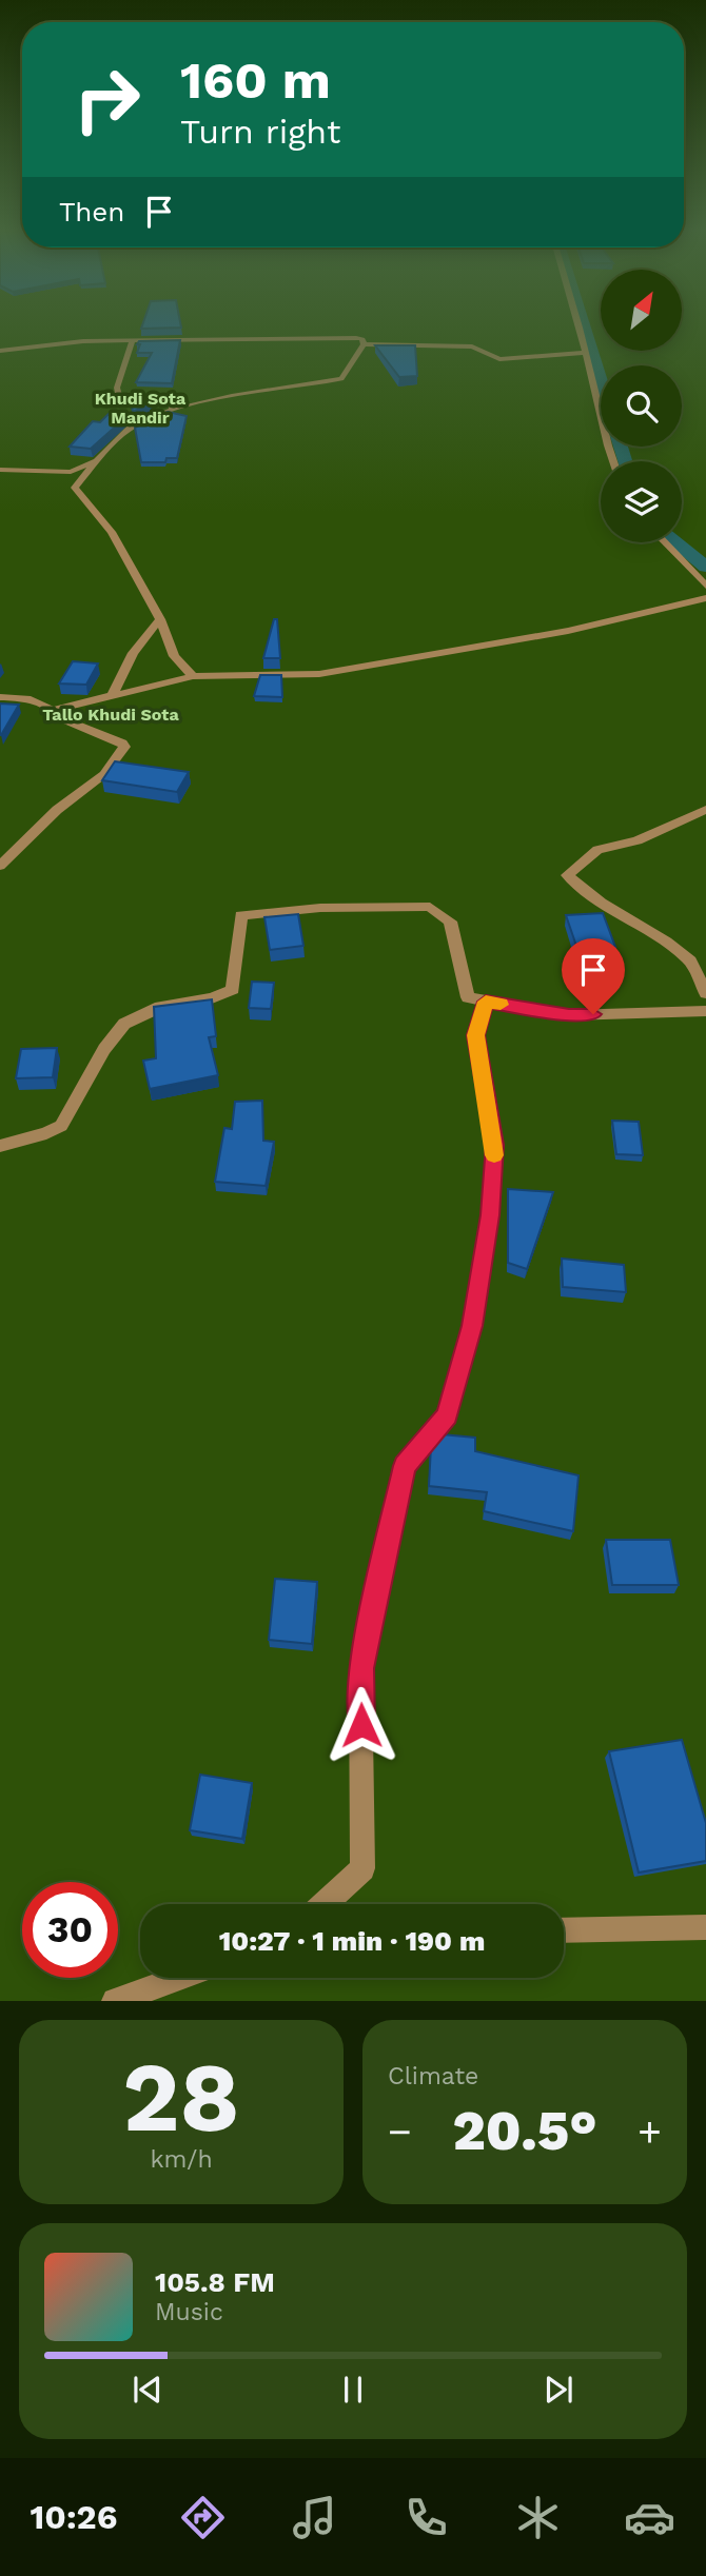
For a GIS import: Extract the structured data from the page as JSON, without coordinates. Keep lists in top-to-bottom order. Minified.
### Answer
{"districts":["Khudi Sota Mandir","Tallo Khudi Sota"],"north":"top right","page":{"turn":["160 m","Turn right"],"then":"Then","limit":"30","trip":"10:27 · 1 min · 190 m","tile":[["28","km/h"],"Climate"],"heat":["−","20.5°","+"],"song":["105.8 FM","Music"],"tabs":"10:26"}}
